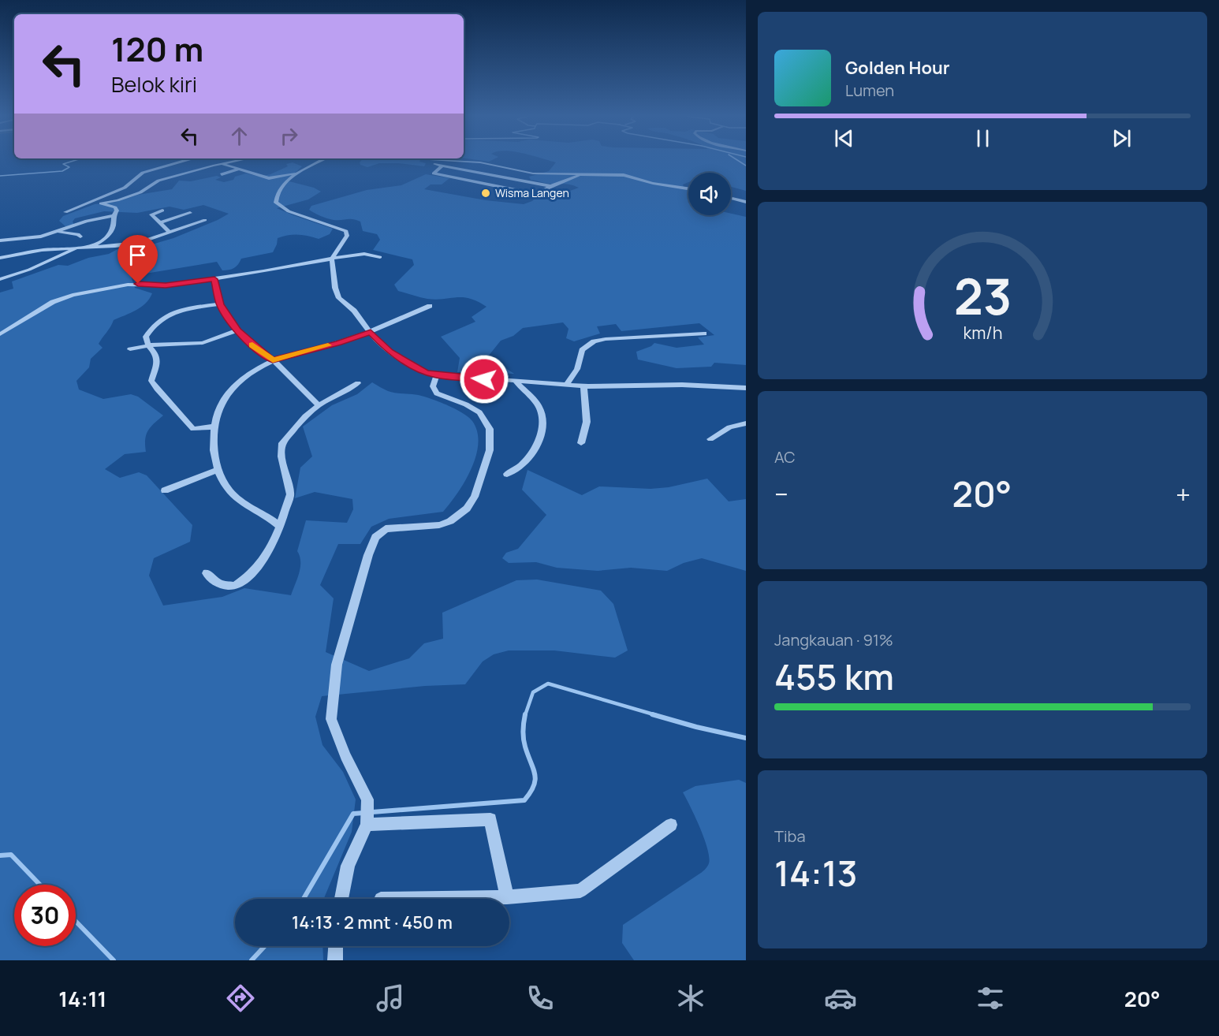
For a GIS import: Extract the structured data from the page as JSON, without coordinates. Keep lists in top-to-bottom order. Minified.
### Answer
{"places":["Wisma Langen"],"page":{"turn":["120 m","Belok kiri"],"song":["Golden Hour","Lumen"],"tile":["AC",["Jangkauan · 91%","455 km"],["Tiba","14:13"]],"heat":["−","20°","+"],"limit":"30","trip":"14:13 · 2 mnt · 450 m","tabs":["14:11","20°"],"gauge":["23","km/h"]}}
